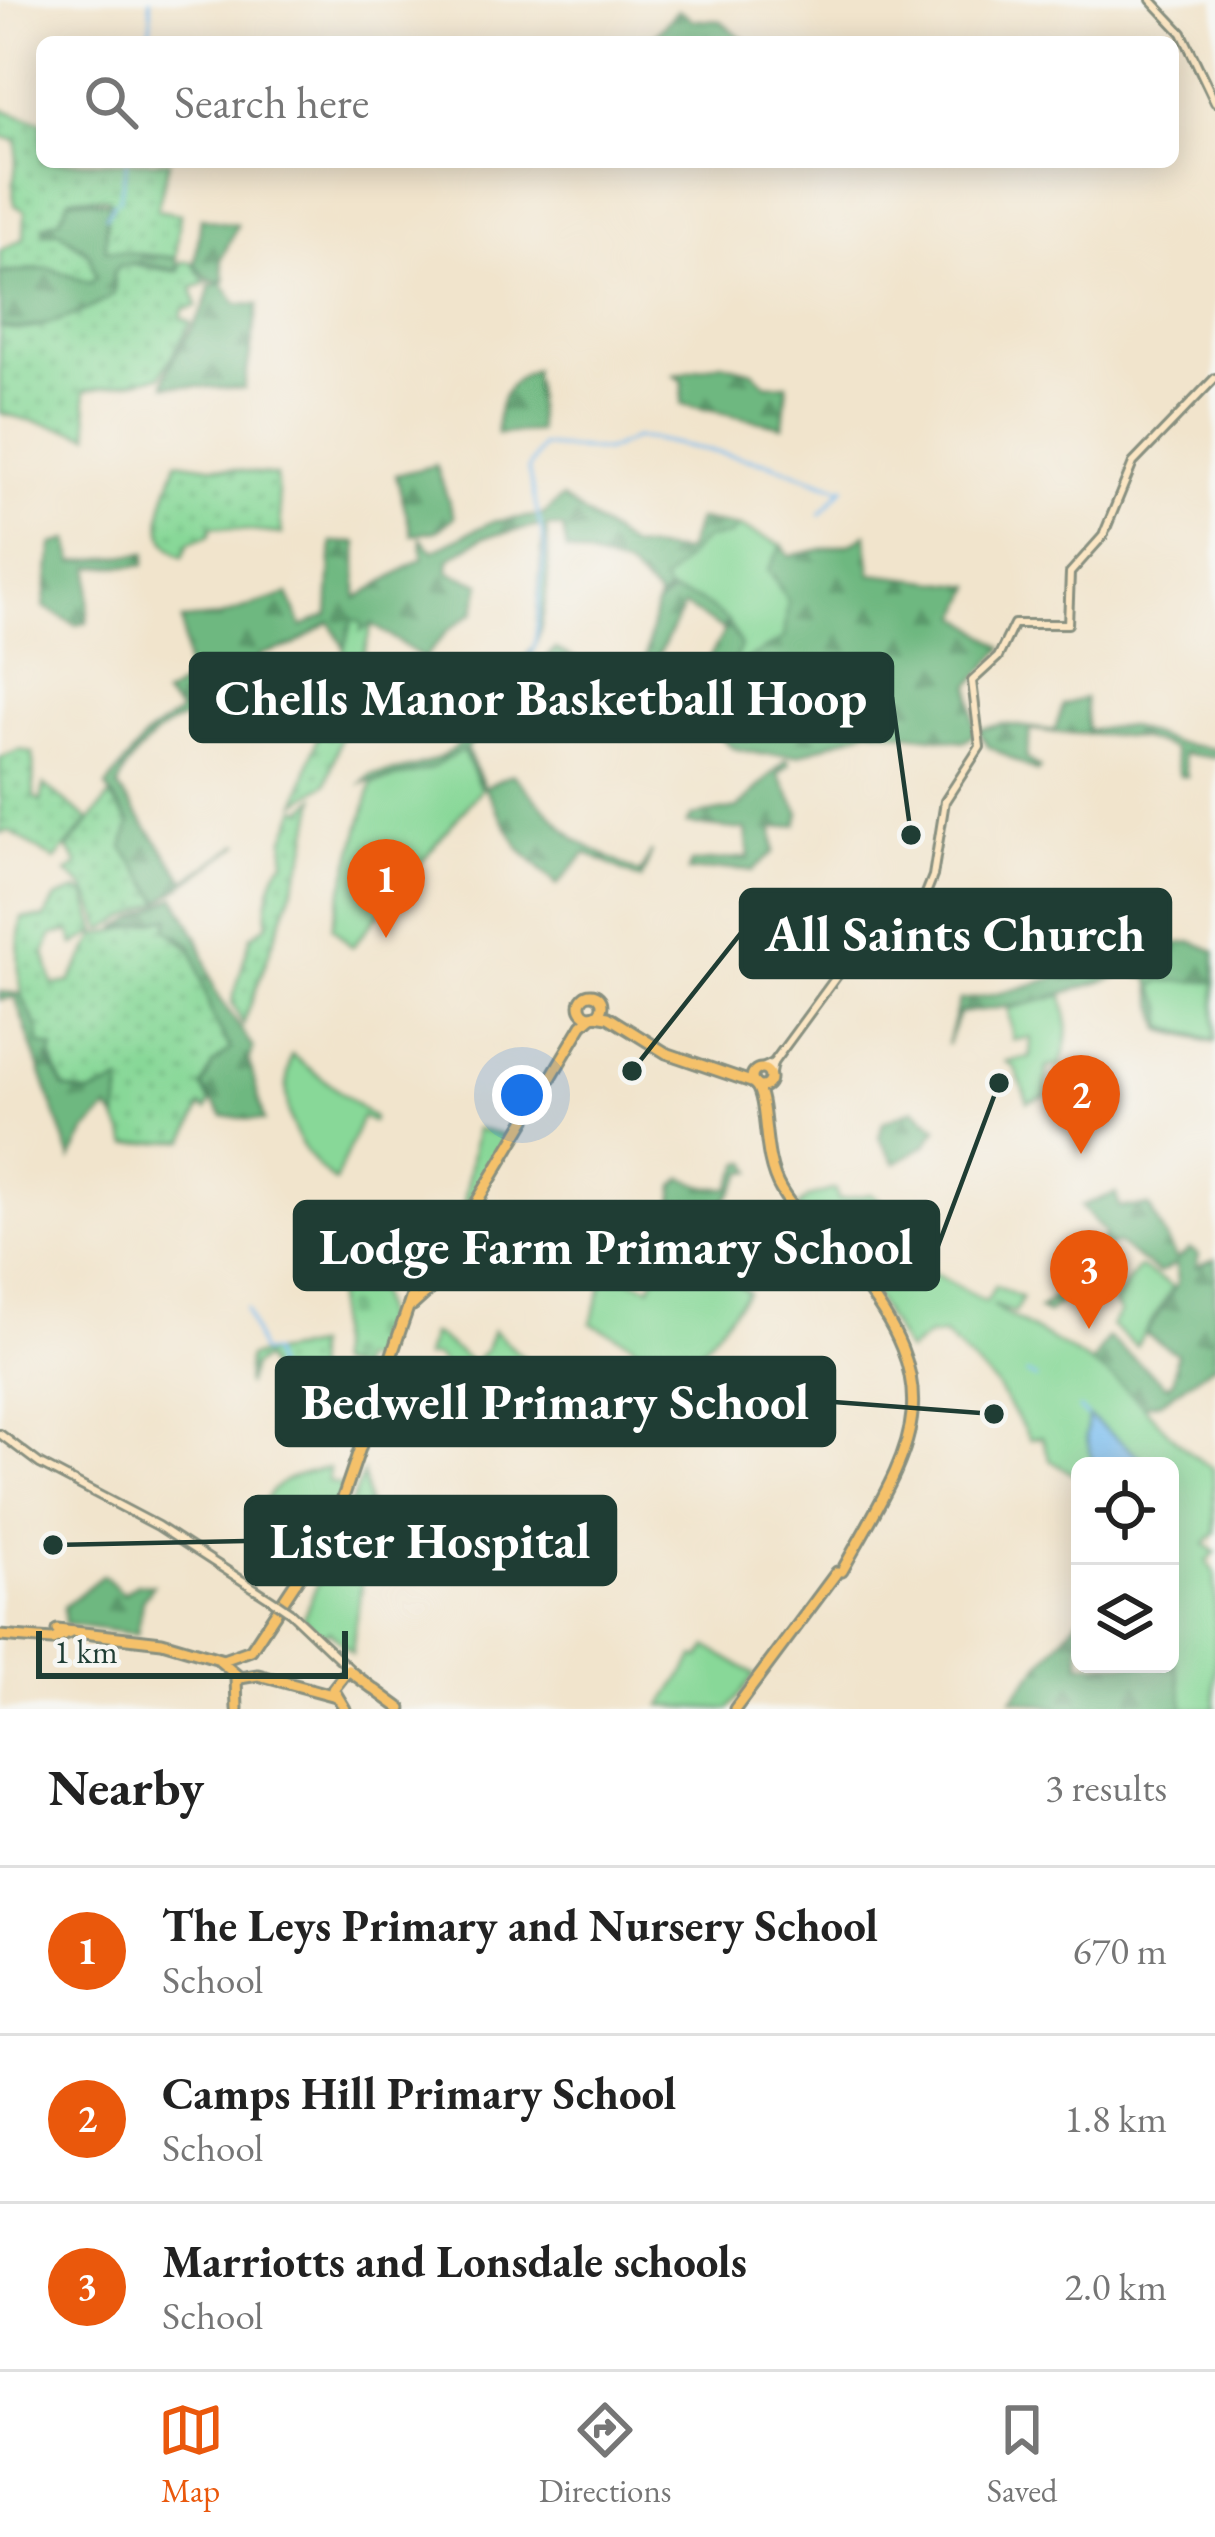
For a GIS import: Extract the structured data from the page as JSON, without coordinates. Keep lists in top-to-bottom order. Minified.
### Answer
{"places":["Chells Manor Basketball Hoop","All Saints Church","Lodge Farm Primary School","Bedwell Primary School","Lister Hospital"],"scale_bar":"1 km","page":{"search":"Search here","pins":["1","2","3"],"scale":"1 km","heading":["Nearby","3 results"],"list":[{"mark":"1","name":"The Leys Primary and Nursery School","note":"School","value":"670 m"},{"mark":"2","name":"Camps Hill Primary School","note":"School","value":"1.8 km"},{"mark":"3","name":"Marriotts and Lonsdale schools","note":"School","value":"2.0 km"}],"nav":["Map","Directions","Saved"]}}
